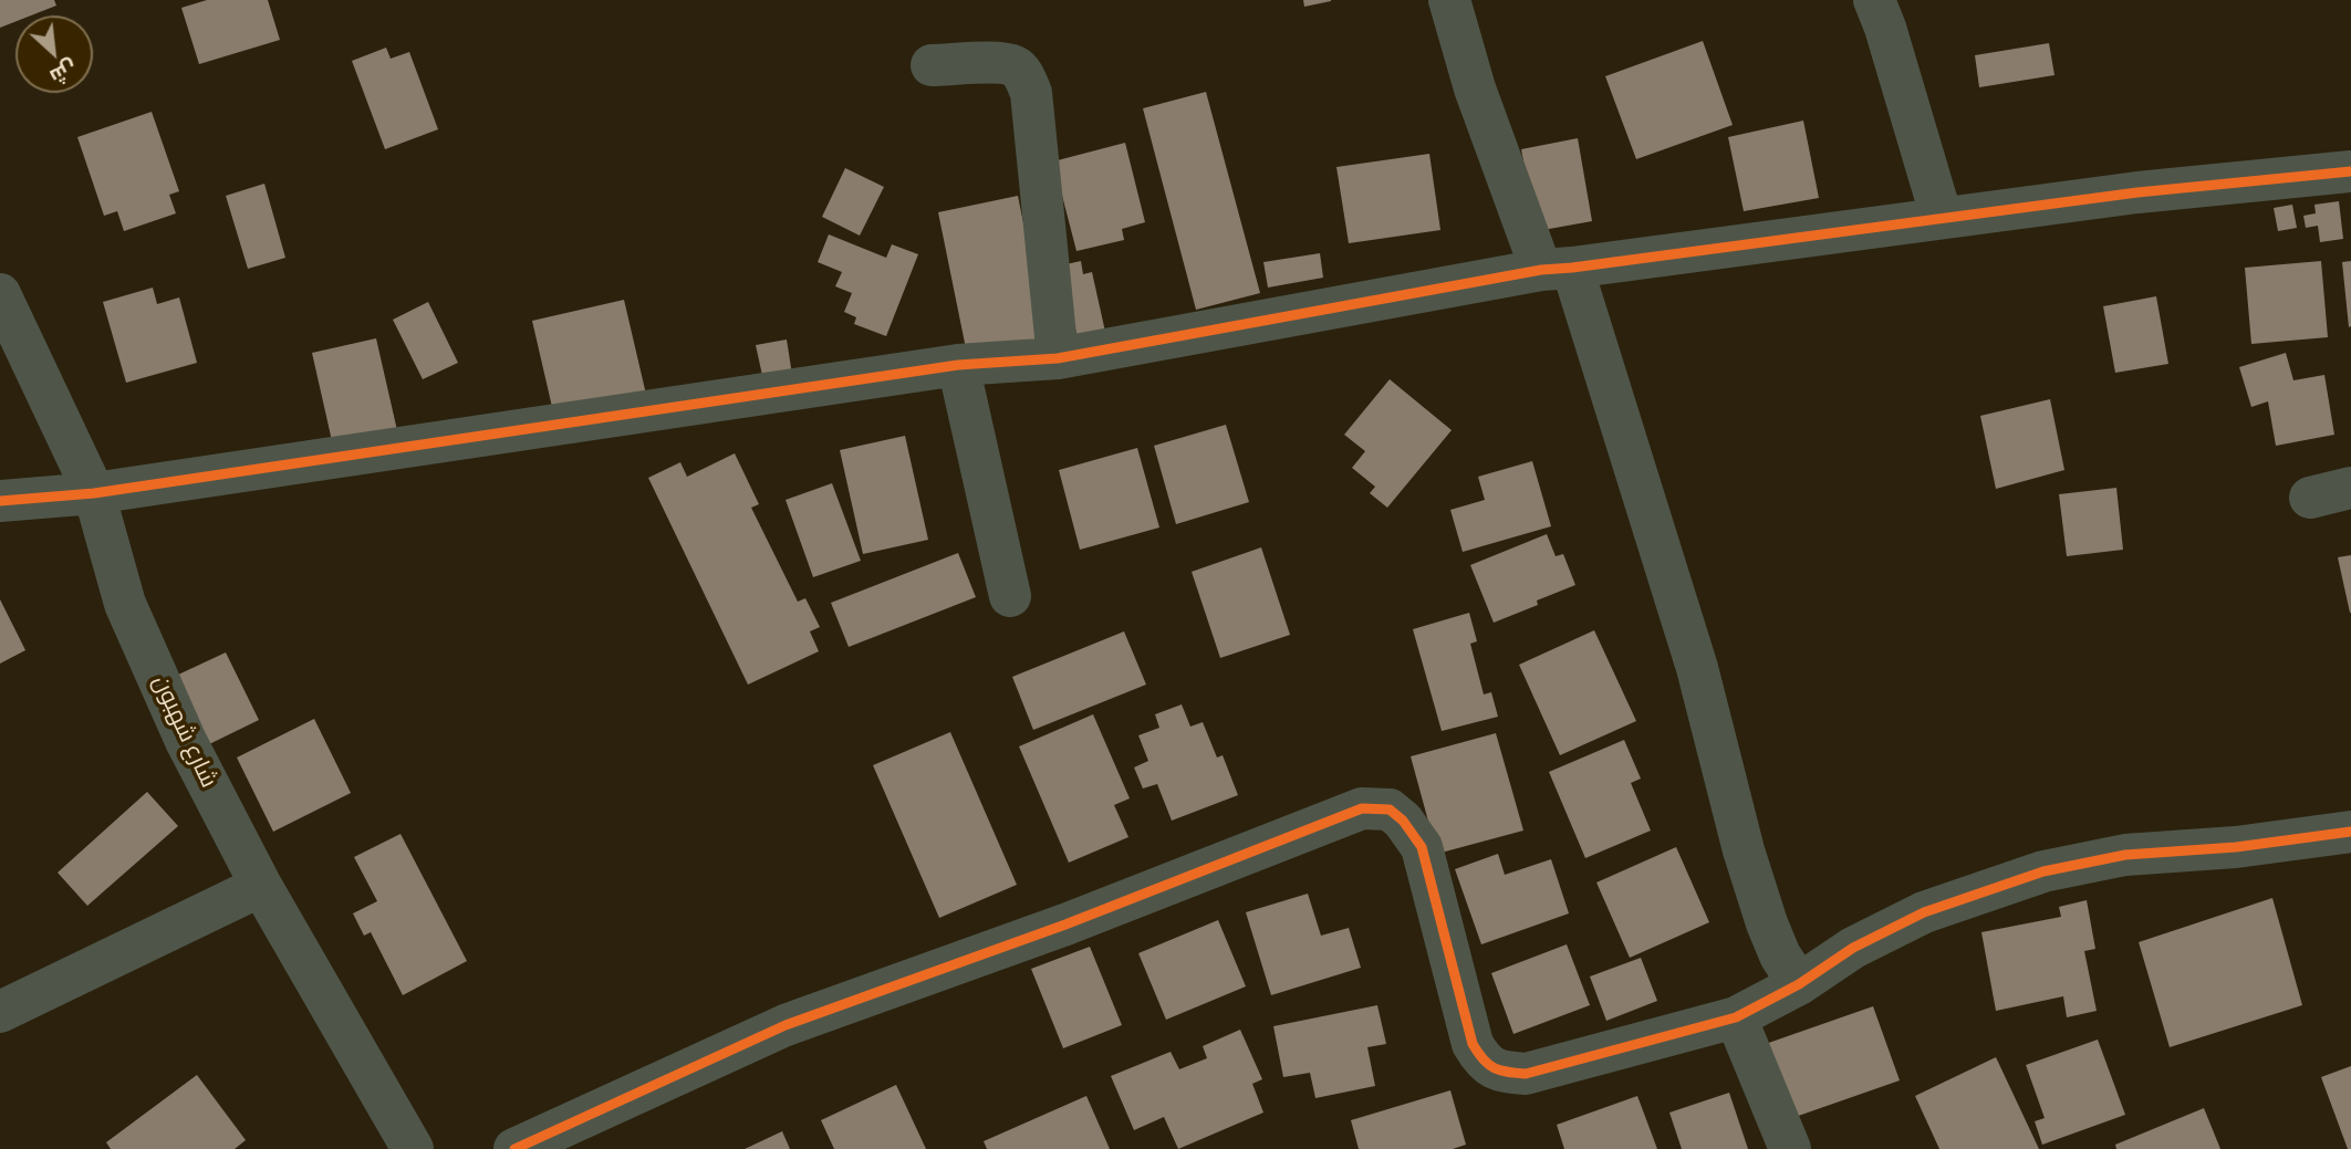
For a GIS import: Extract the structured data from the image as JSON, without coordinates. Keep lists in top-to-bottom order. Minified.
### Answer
{"streets":{"street":["شارع شهبون"]},"north":"bottom right"}
